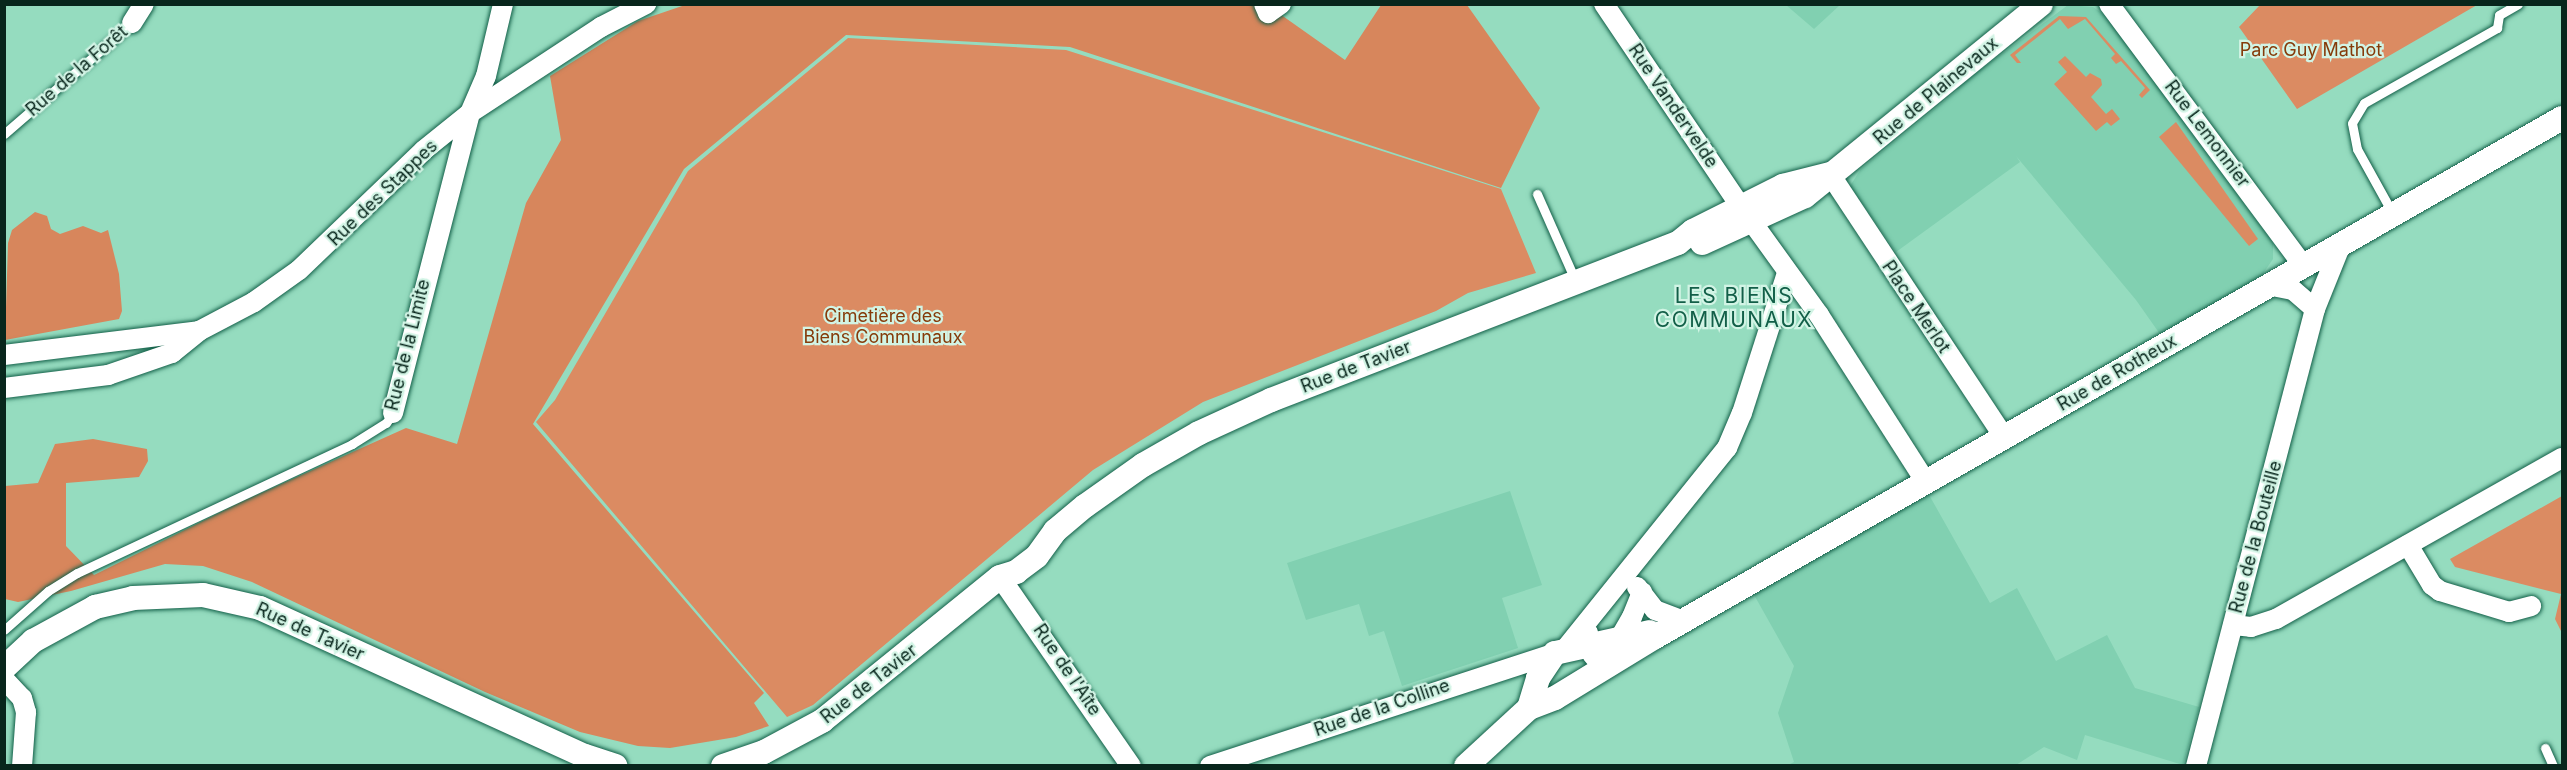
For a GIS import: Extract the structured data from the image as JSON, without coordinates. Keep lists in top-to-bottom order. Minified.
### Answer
{"streets":{"street":["Rue de la Forêt","Rue de Plainevaux","Rue Vandervelde","Rue Lemonnier","Rue des Stappes","Place Merlot","Rue de la Limite","Rue de Tavier","Rue de Rotheux","Rue de la Bouteille","Rue de l'Aîte","Rue de la Colline"]},"crossings":[["Rue de Plainevaux","Rue Vandervelde"],["Rue de Plainevaux","Place Merlot"],["Rue de Plainevaux","Rue de Tavier"],["Rue Vandervelde","Rue de Tavier"],["Rue Lemonnier","Rue de Rotheux"],["Rue des Stappes","Rue de la Limite"],["Place Merlot","Rue de Rotheux"],["Rue de Tavier","Rue de l'Aîte"],["Rue de Rotheux","Rue de la Bouteille"]],"districts":["LES BIENS COMMUNAUX"],"parks":["Parc Guy Mathot","Cimetière des Biens Communaux"]}
